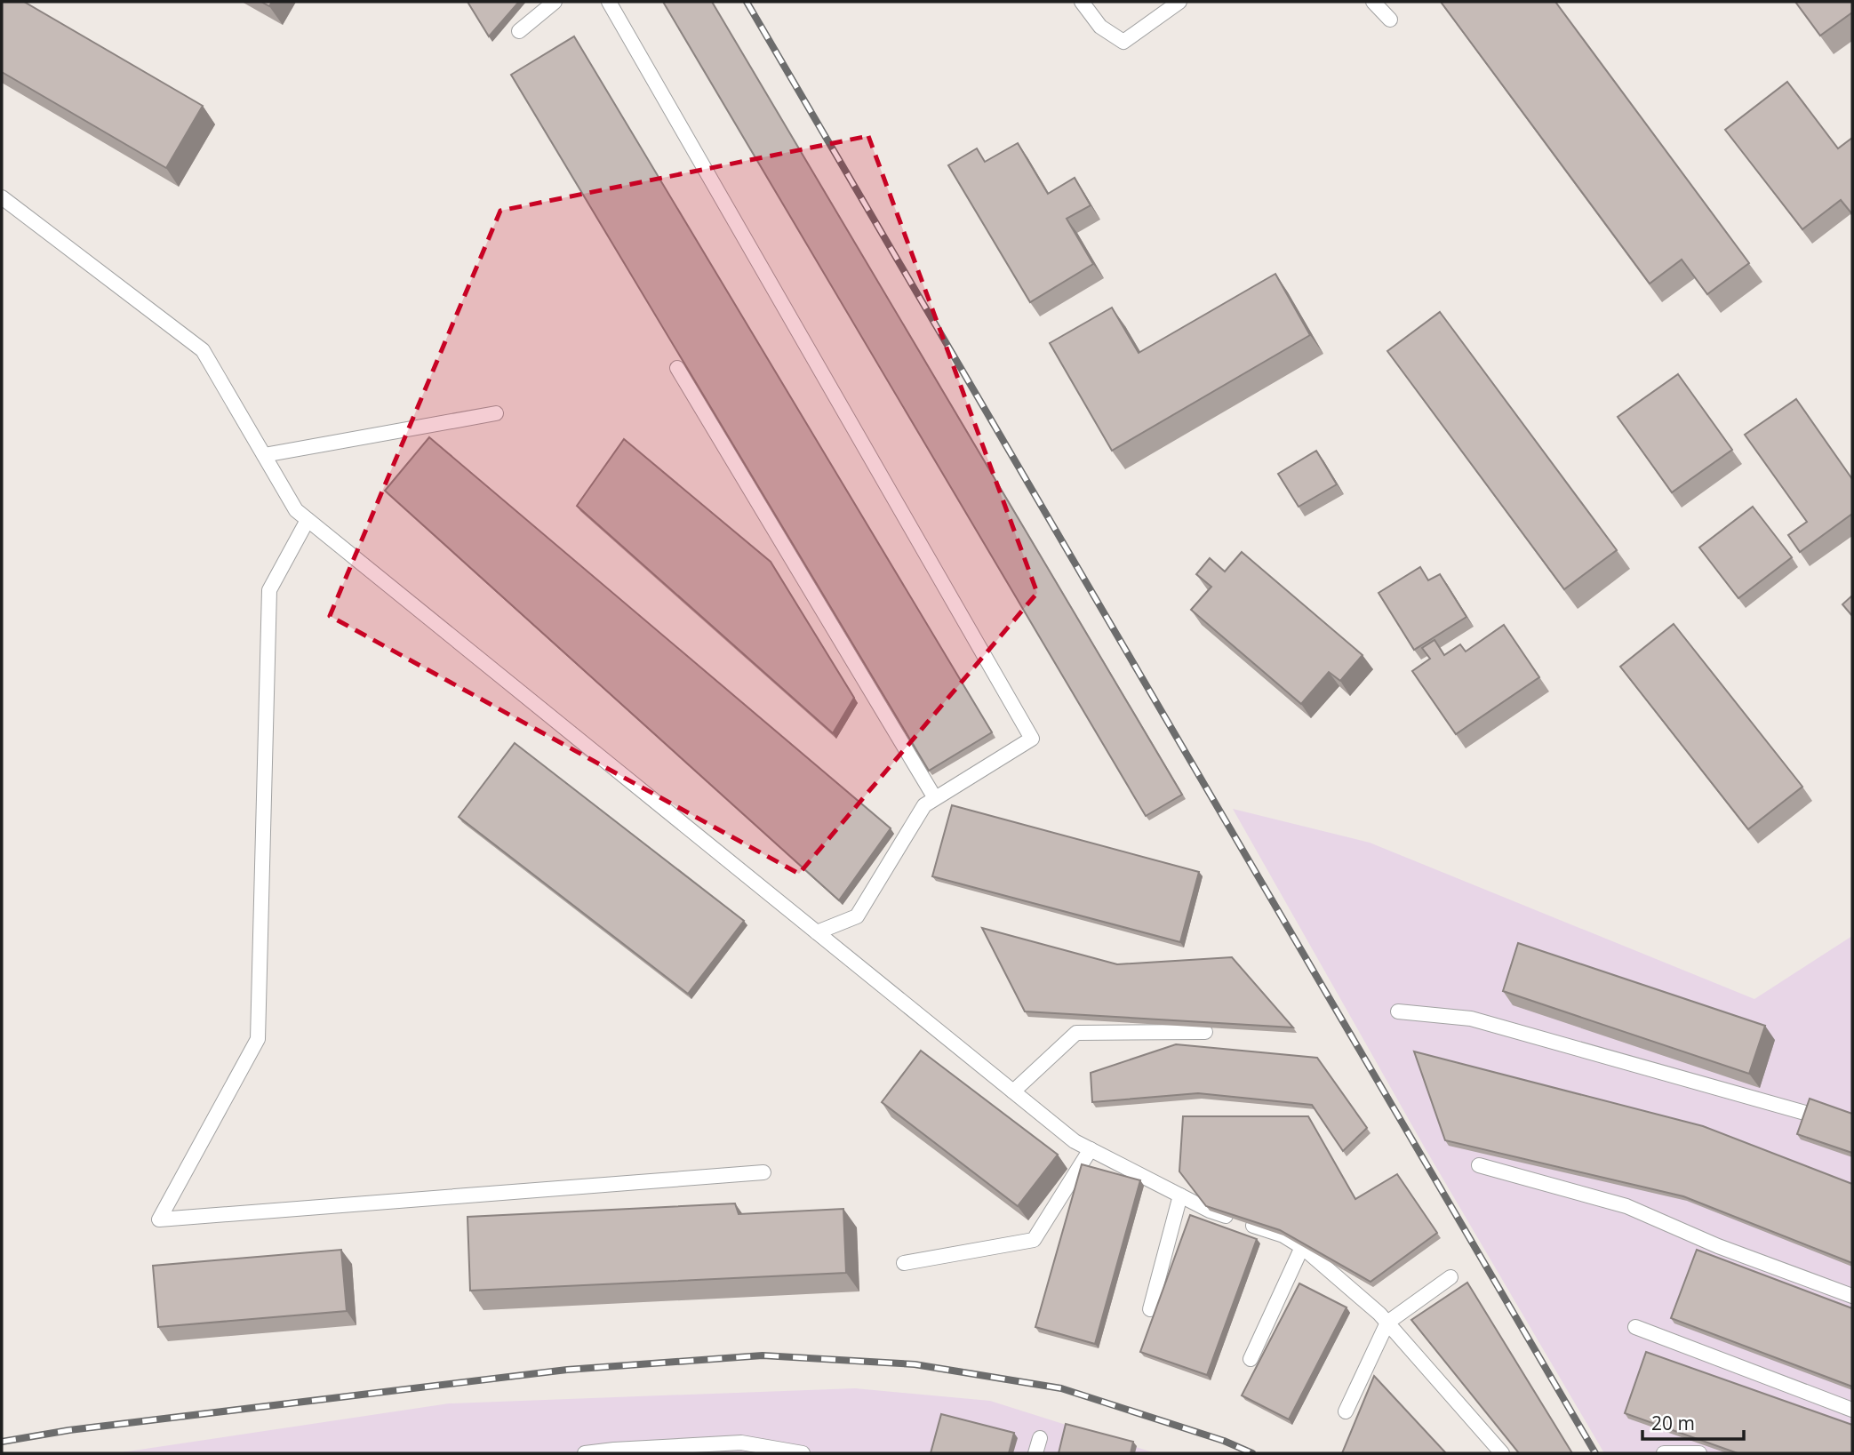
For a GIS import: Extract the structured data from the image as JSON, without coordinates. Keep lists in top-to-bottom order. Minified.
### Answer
{"scale_bar":"20 m"}
